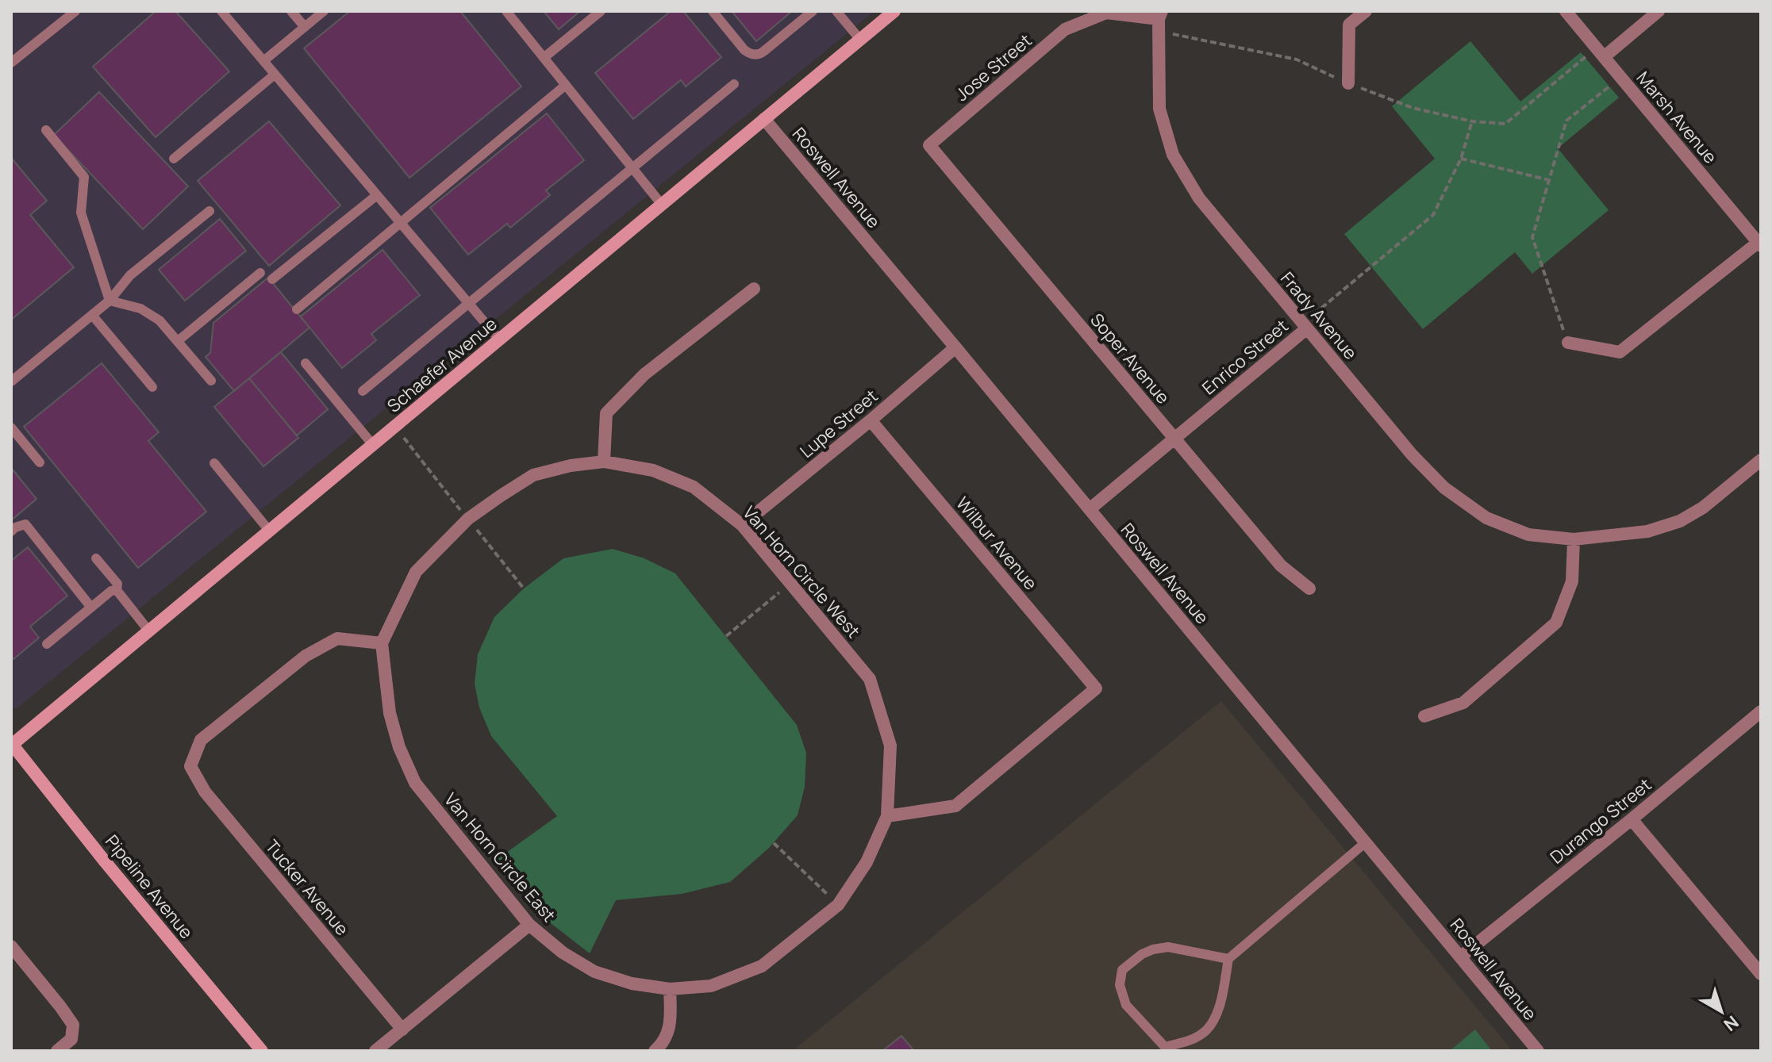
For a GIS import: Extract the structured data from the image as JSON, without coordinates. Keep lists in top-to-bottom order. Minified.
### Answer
{"streets":{"main road":["Schaefer Avenue","Pipeline Avenue"],"street":["Jose Street","Marsh Avenue","Roswell Avenue","Frady Avenue","Enrico Street","Soper Avenue","Lupe Street","Wilbur Avenue","Van Horn Circle West","Durango Street","Van Horn Circle East","Tucker Avenue"]},"crossings":[["Jose Street","Frady Avenue"],["Jose Street","Soper Avenue"],["Roswell Avenue","Enrico Street"],["Roswell Avenue","Schaefer Avenue"],["Roswell Avenue","Lupe Street"],["Roswell Avenue","Durango Street"],["Frady Avenue","Enrico Street"],["Enrico Street","Soper Avenue"],["Schaefer Avenue","Pipeline Avenue"],["Lupe Street","Wilbur Avenue"],["Lupe Street","Van Horn Circle West"],["Wilbur Avenue","Van Horn Circle West"],["Wilbur Avenue","Van Horn Circle East"],["Van Horn Circle West","Van Horn Circle East"],["Van Horn Circle West","Tucker Avenue"],["Van Horn Circle East","Tucker Avenue"]],"north":"bottom right"}
